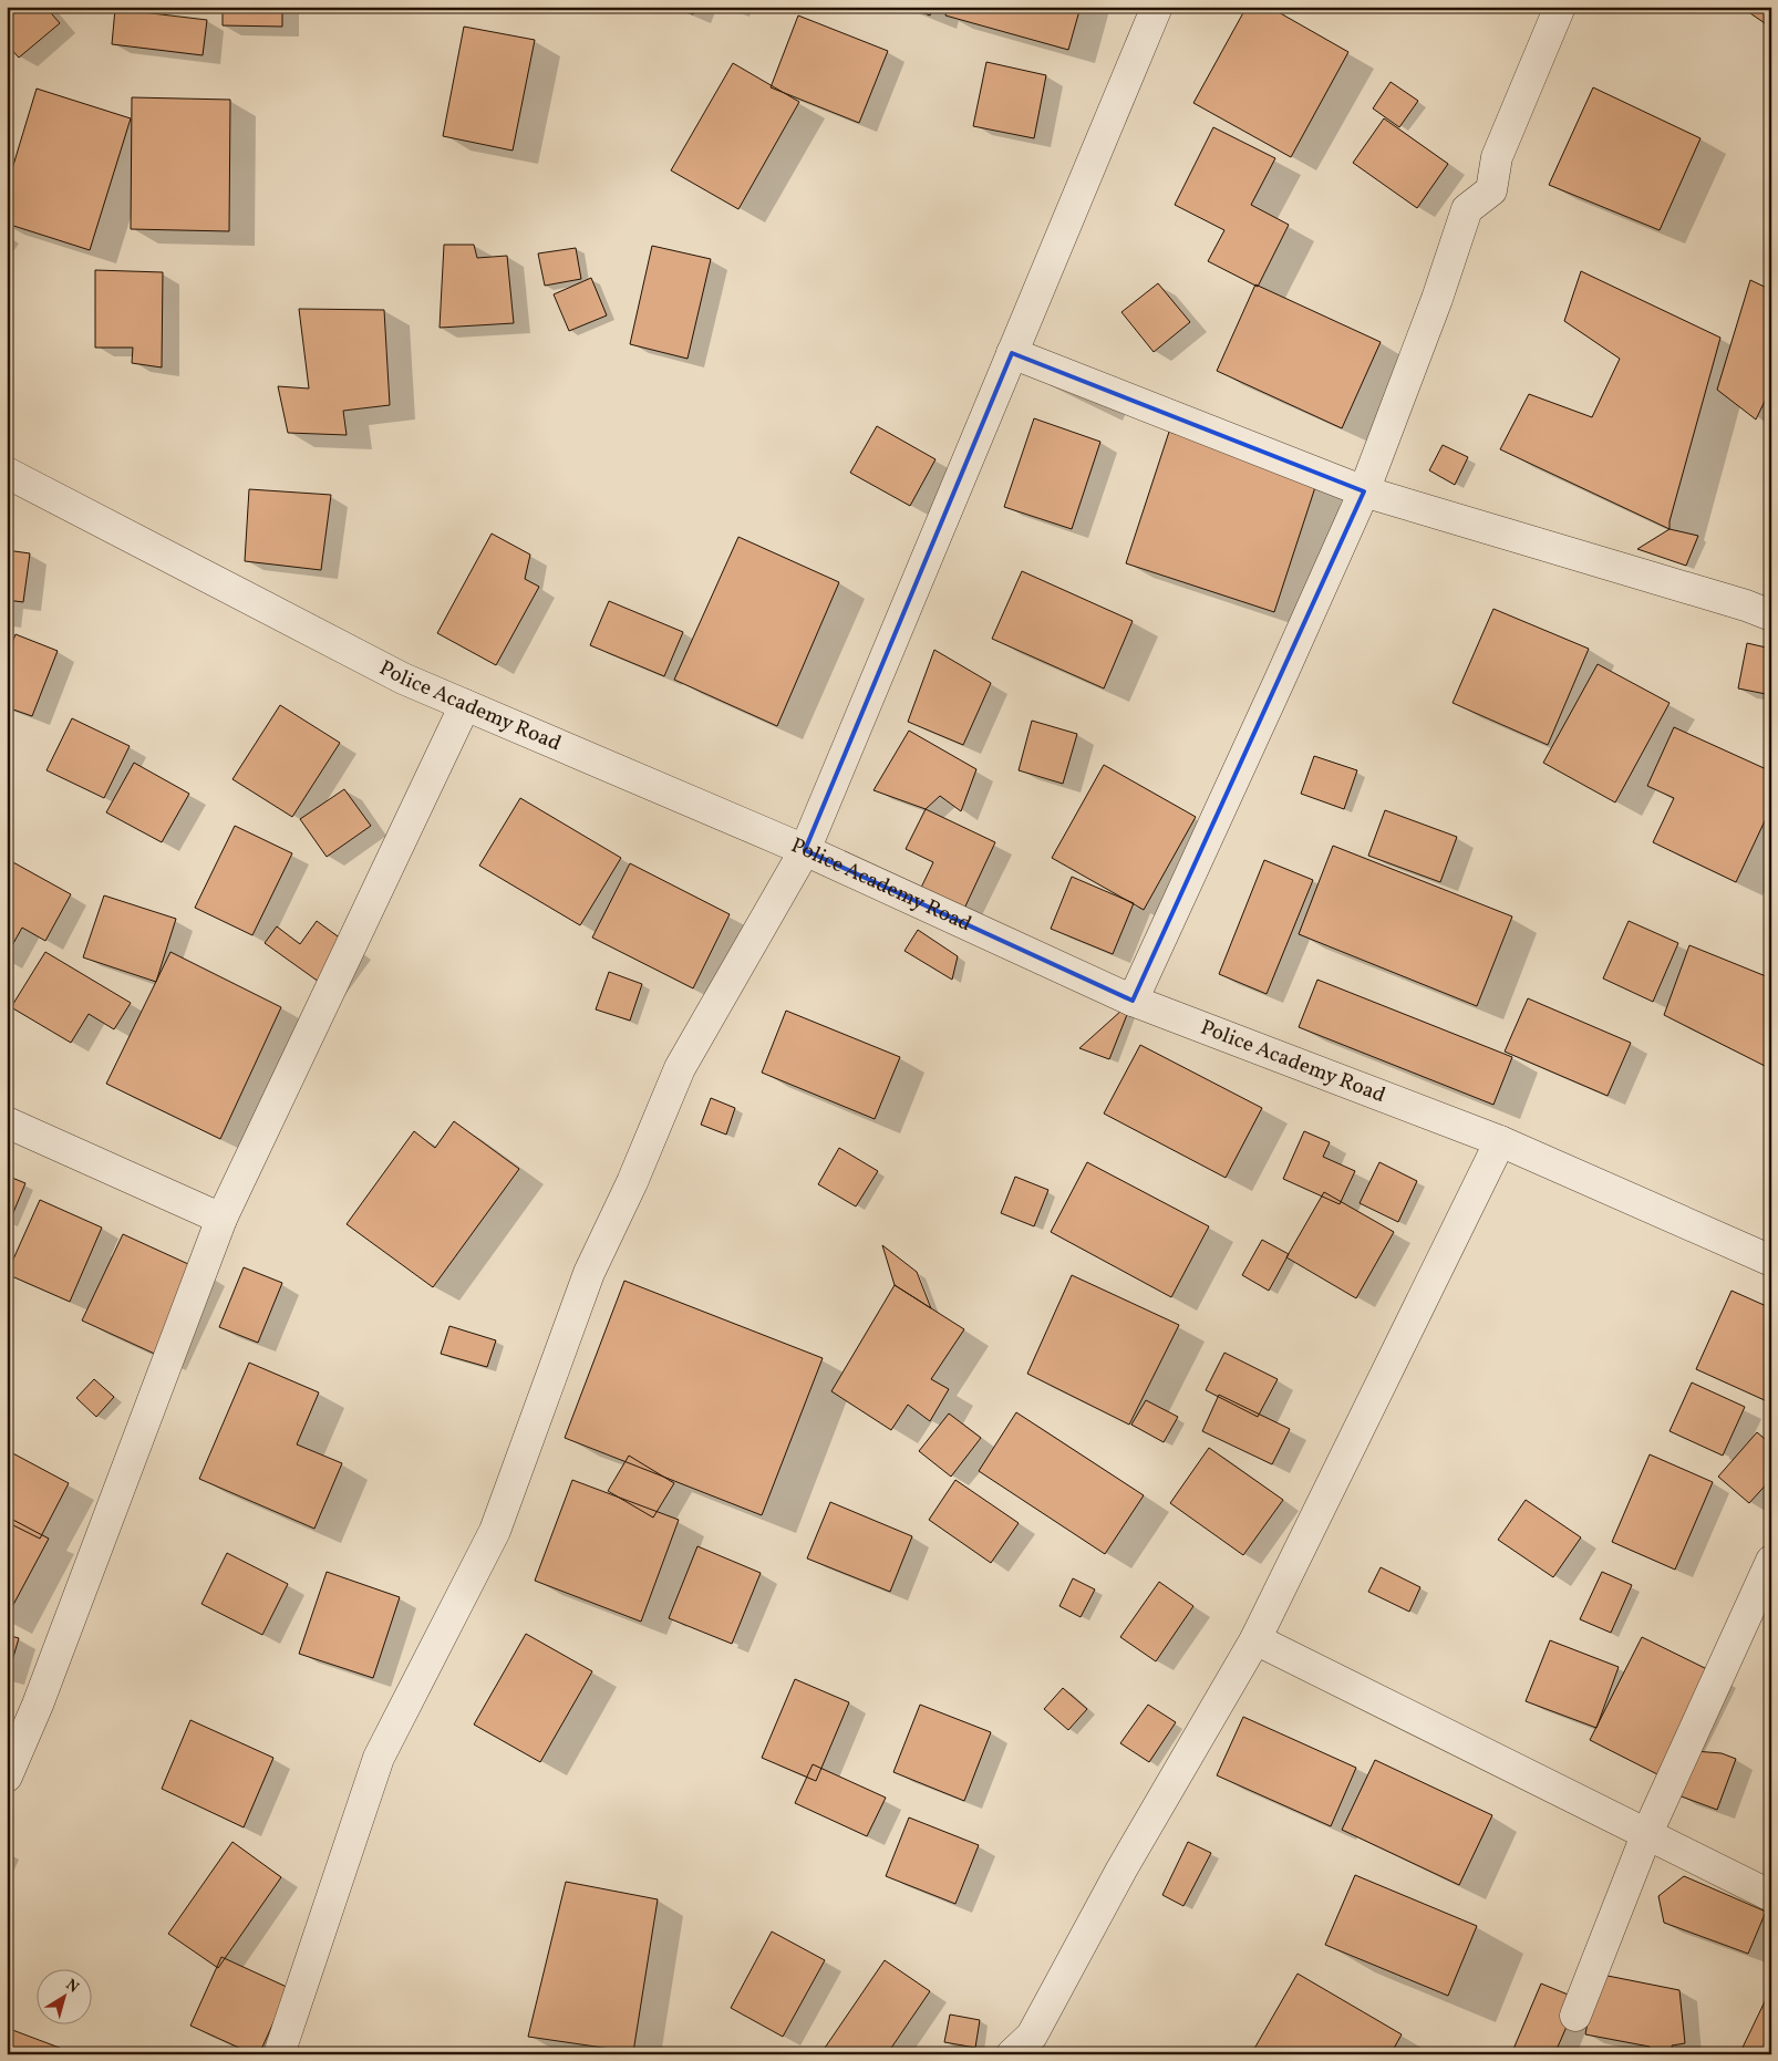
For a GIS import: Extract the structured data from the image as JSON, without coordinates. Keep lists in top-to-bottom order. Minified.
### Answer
{"streets":{"street":["Police Academy Road"]},"north":"top right"}
